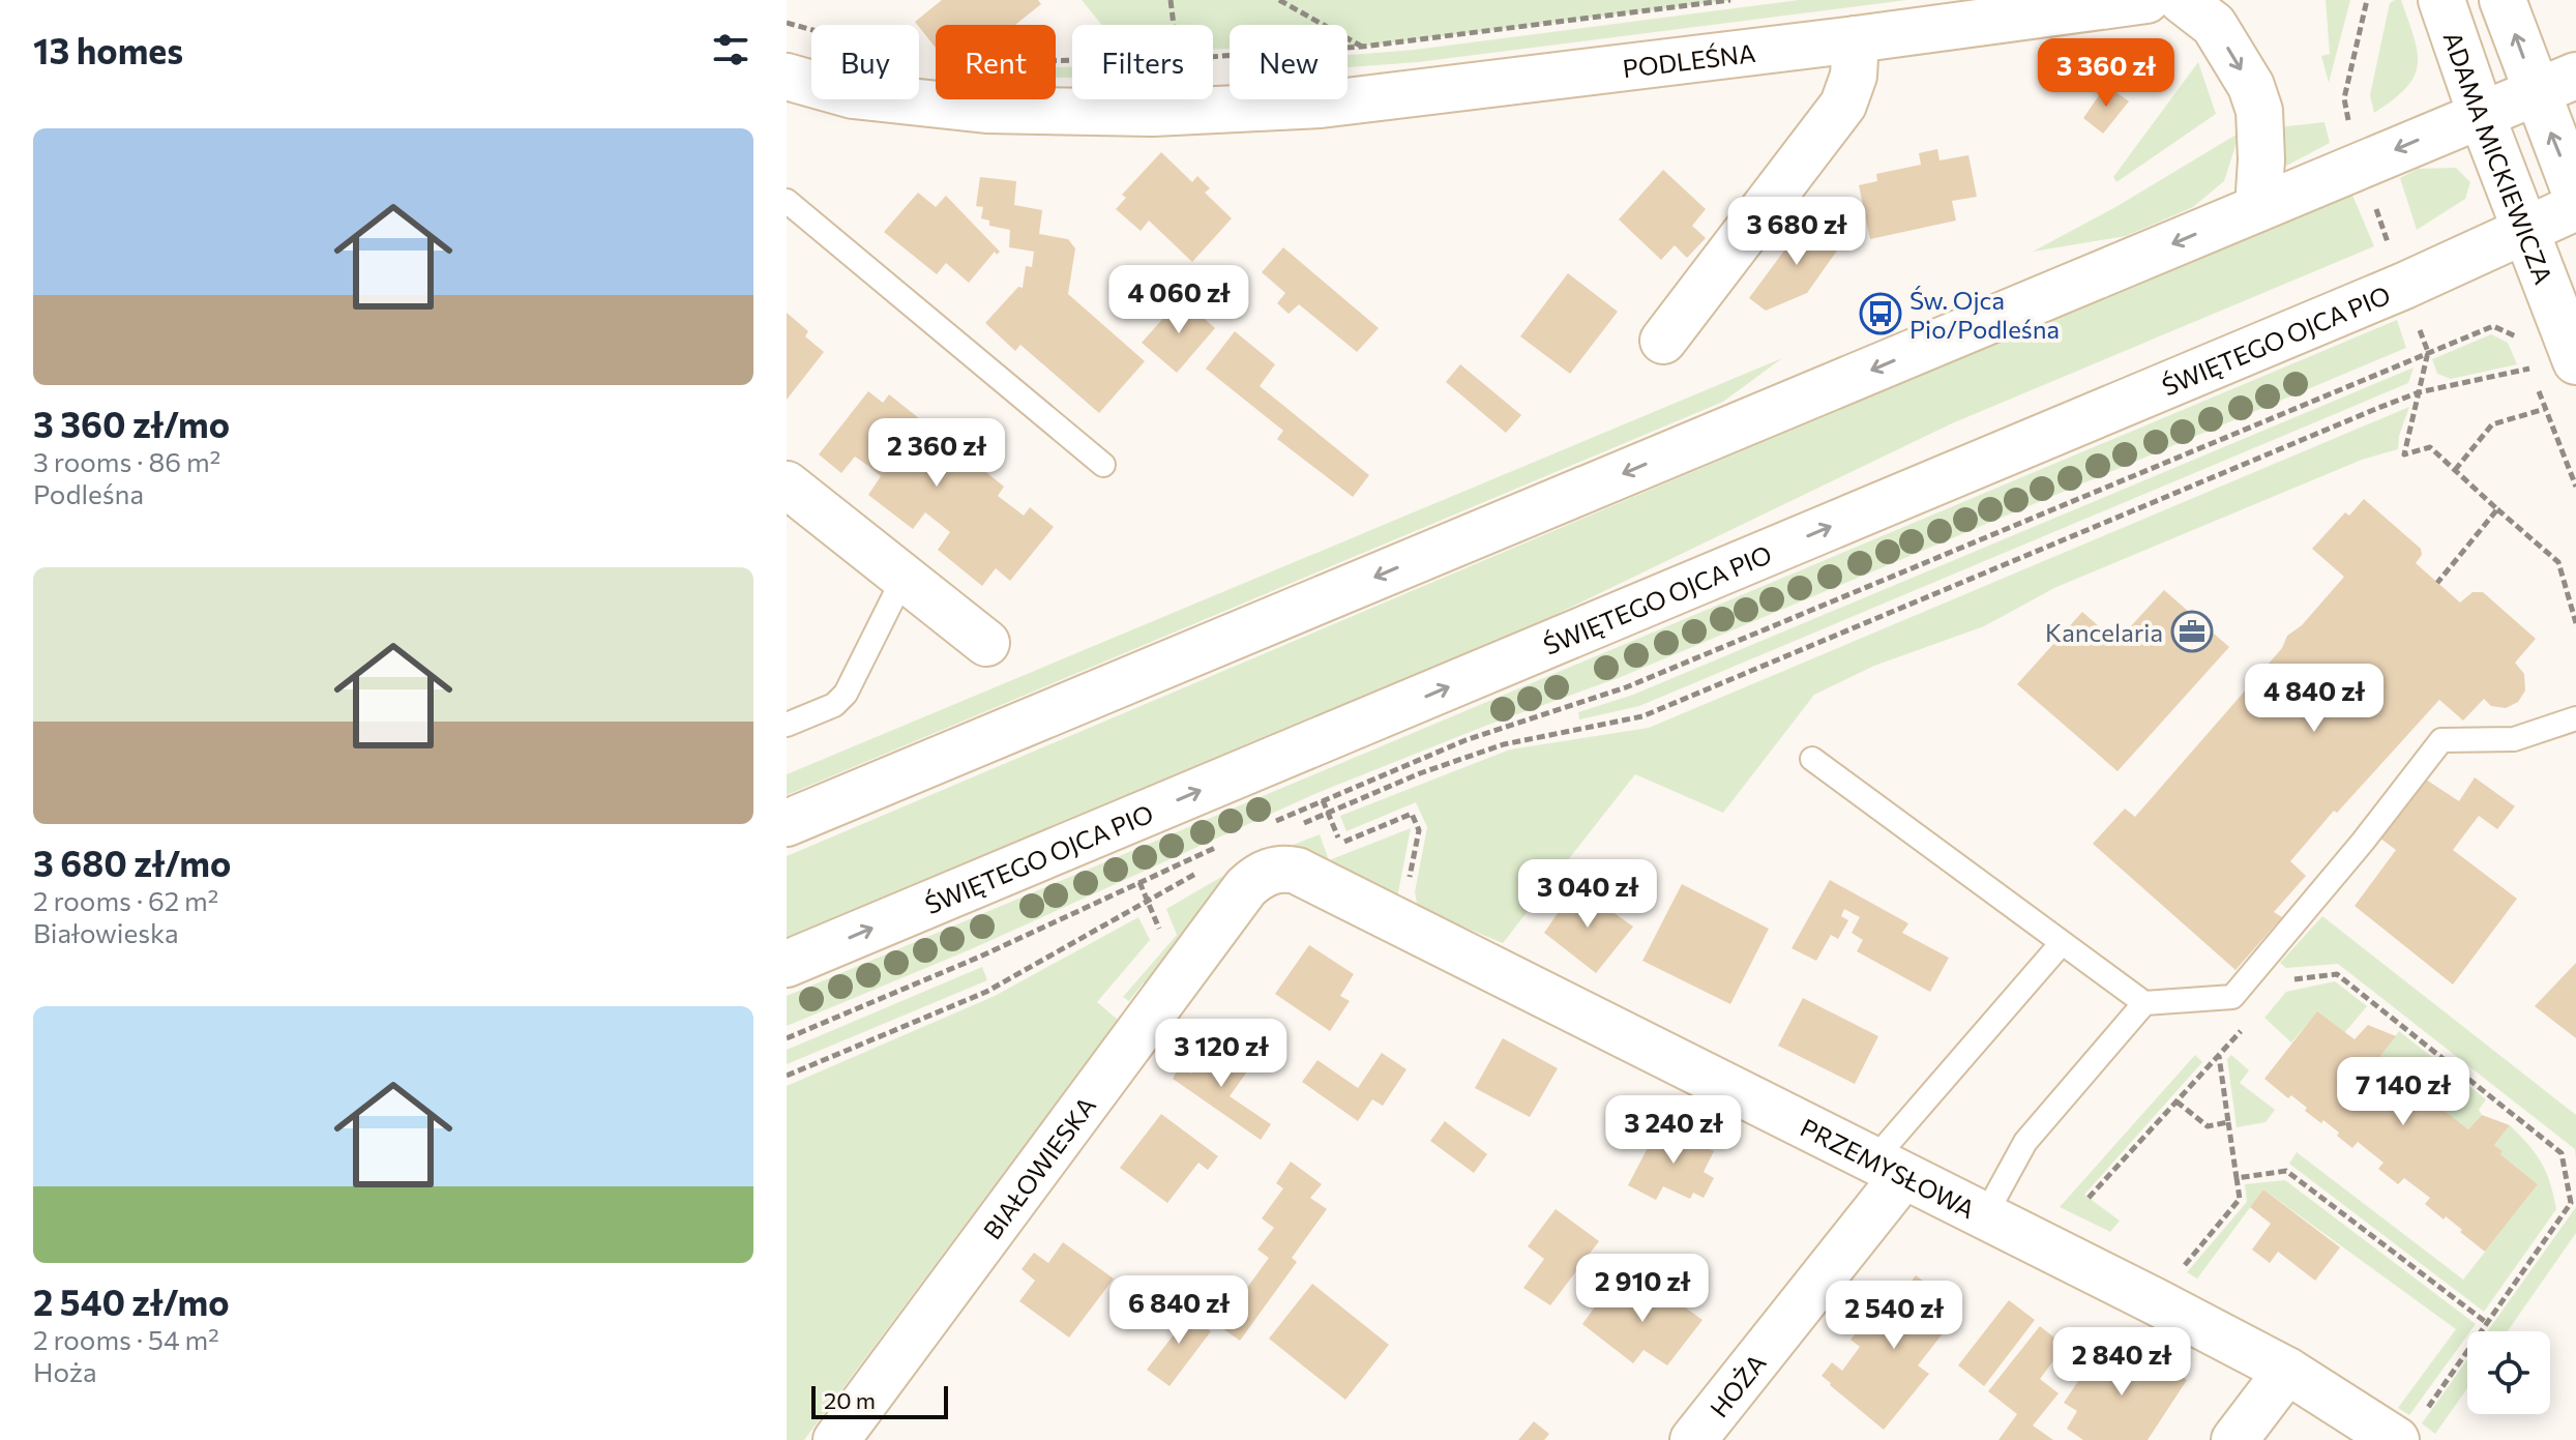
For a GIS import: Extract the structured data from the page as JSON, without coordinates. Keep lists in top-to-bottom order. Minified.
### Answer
{"streets":{"street":["PODLEŚNA","ADAMA MICKIEWICZA","ŚWIĘTEGO OJCA PIO","BIAŁOWIESKA","PRZEMYSŁOWA","HOŻA"]},"crossings":[["ADAMA MICKIEWICZA","ŚWIĘTEGO OJCA PIO"],["BIAŁOWIESKA","PRZEMYSŁOWA"],["PRZEMYSŁOWA","HOŻA"]],"places":{"bus stop":["Św. Ojca Pio/Podleśna"],"office":["Kancelaria"]},"scale_bar":"20 m","page":{"heading":"13 homes","chip":["Buy","Rent","Filters","New"],"price":["3 360 zł","3 680 zł","4 060 zł","2 360 zł","4 840 zł","3 040 zł","3 120 zł","7 140 zł","3 240 zł","2 910 zł","6 840 zł","2 540 zł","2 840 zł"],"list":[{"name":"3 360 zł/mo","note":"3 rooms · 86 m² · Podleśna"},{"name":"3 680 zł/mo","note":"2 rooms · 62 m² · Białowieska"},{"name":"2 540 zł/mo","note":"2 rooms · 54 m² · Hoża"}],"scale":"20 m"}}
